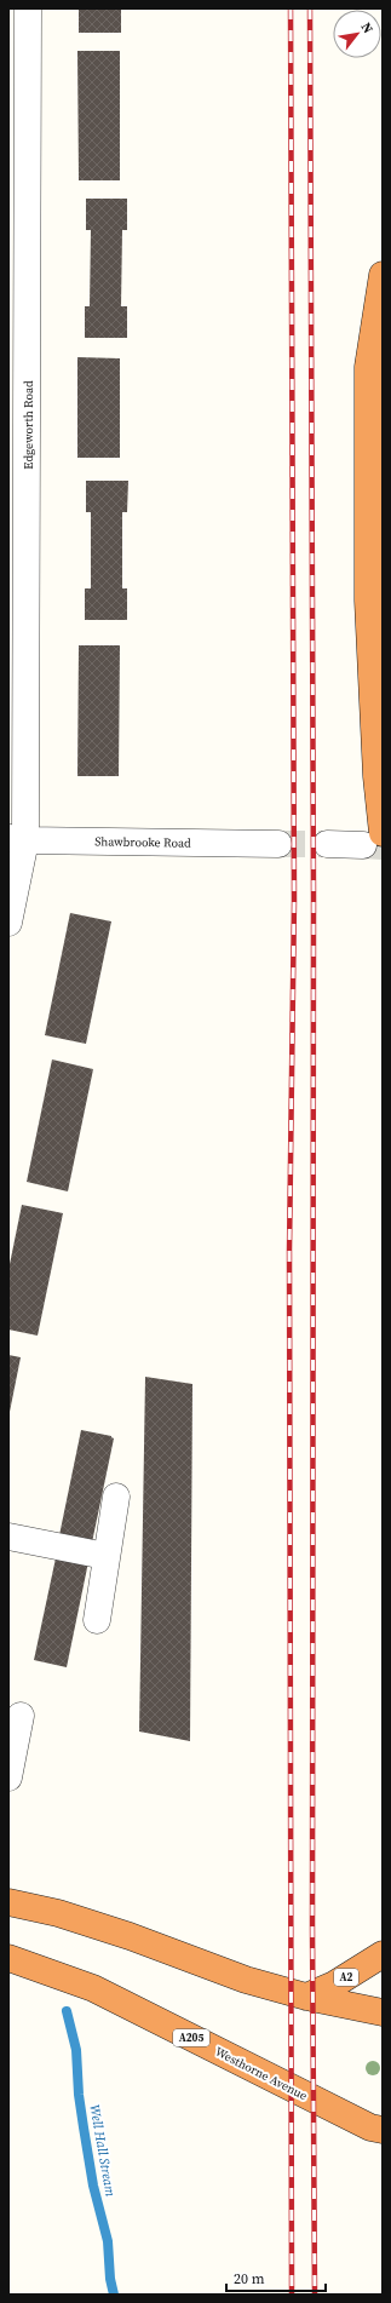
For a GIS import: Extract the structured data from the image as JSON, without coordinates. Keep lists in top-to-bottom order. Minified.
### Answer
{"streets":{"highway":["A2","A205","Westhorne Avenue"],"street":["Edgeworth Road","Shawbrooke Road"]},"crossings":[["Edgeworth Road","Shawbrooke Road"]],"water":["Well Hall Stream"],"scale_bar":"20 m","north":"top right"}
